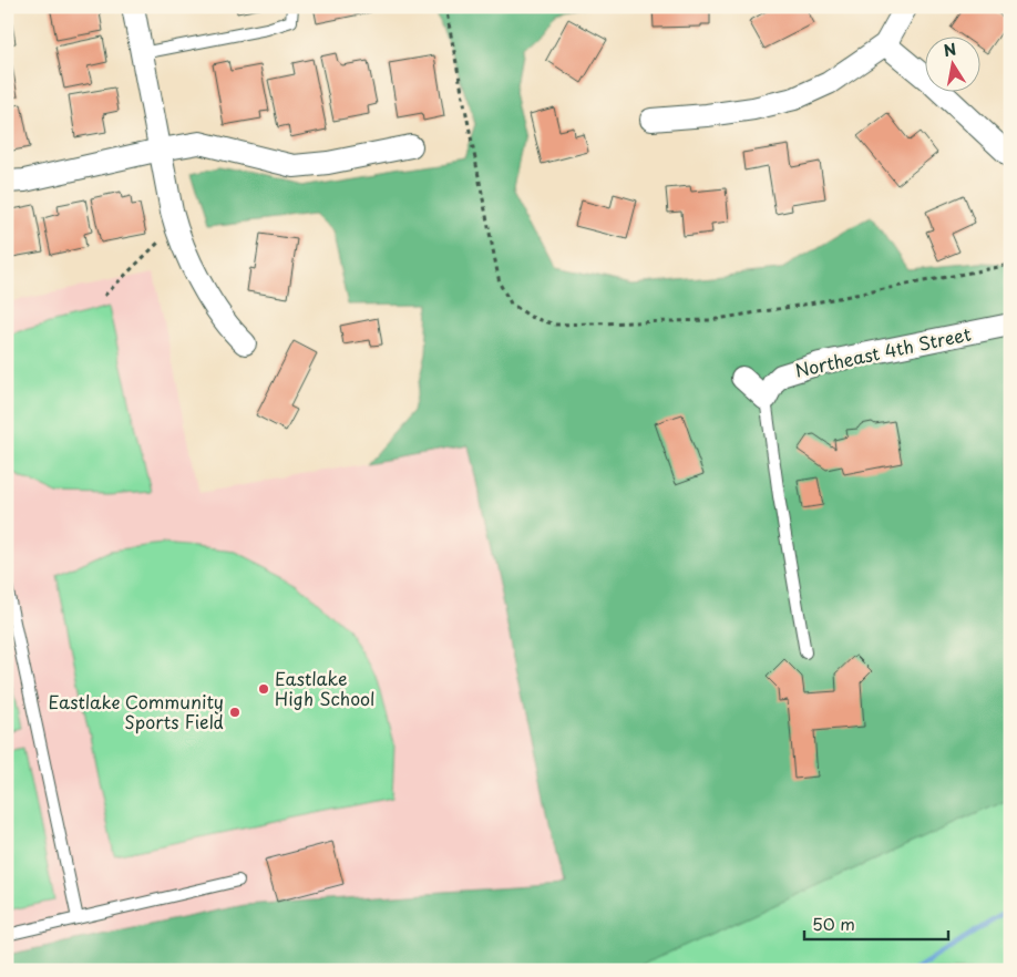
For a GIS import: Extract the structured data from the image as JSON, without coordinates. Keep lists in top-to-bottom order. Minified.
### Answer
{"streets":{"street":["Northeast 4th Street"]},"places":["Eastlake High School","Eastlake Community Sports Field"],"scale_bar":"50 m","north":"top"}
